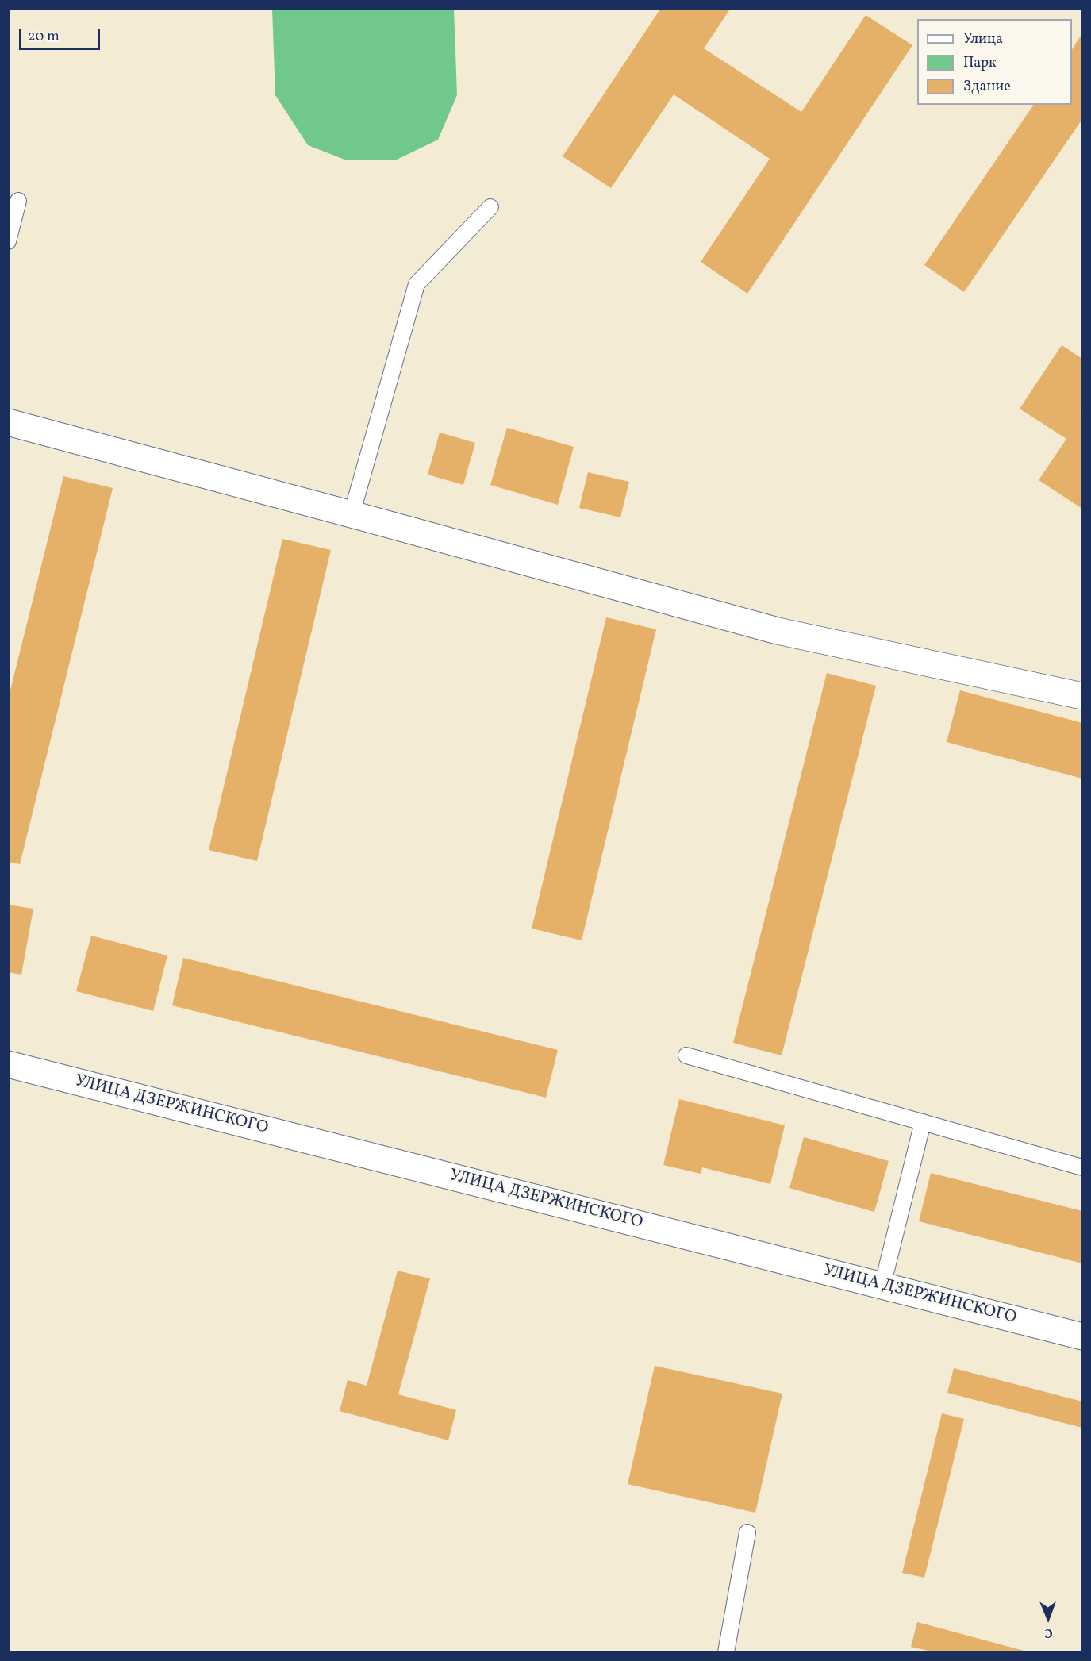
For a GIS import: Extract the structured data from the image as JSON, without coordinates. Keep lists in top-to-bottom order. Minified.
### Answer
{"streets":{"street":["УЛИЦА ДЗЕРЖИНСКОГО"]},"legend":["Улица","Парк","Здание"],"scale_bar":"20 m","north":"bottom"}
